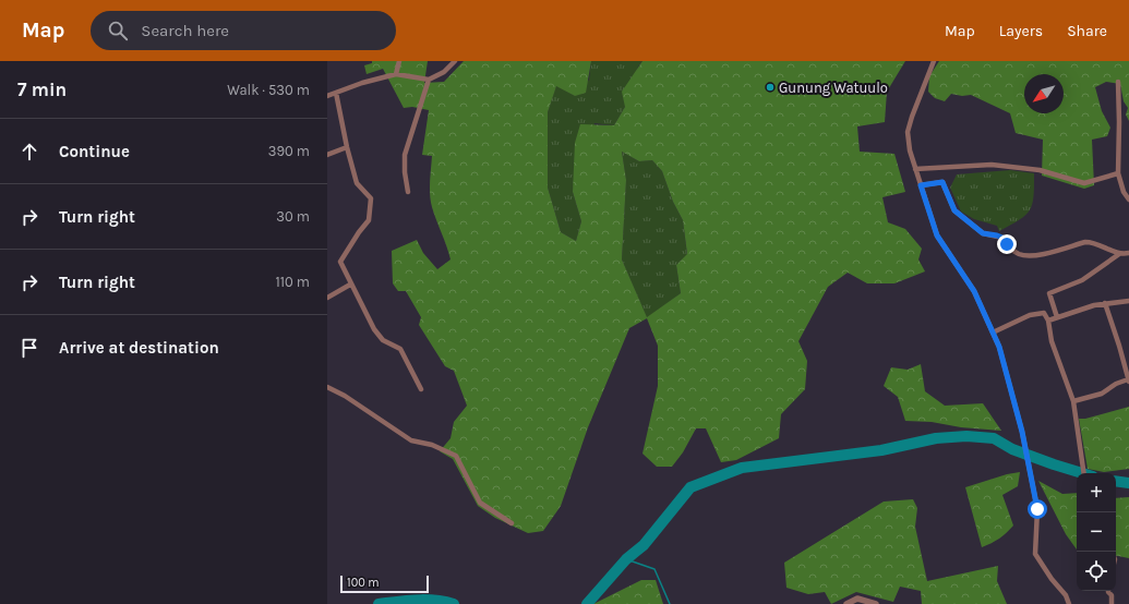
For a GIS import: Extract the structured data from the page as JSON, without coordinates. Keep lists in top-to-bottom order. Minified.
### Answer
{"places":["Gunung Watuulo"],"scale_bar":"100 m","north":"bottom left","page":{"header":"Map","search":"Search here","nav":["Map","Layers","Share"],"heading":["7 min","Walk · 530 m"],"list":[["Continue","390 m"],["Turn right","30 m"],["Turn right","110 m"],"Arrive at destination"],"map_buttons":["+","−"],"scale":"100 m"}}
